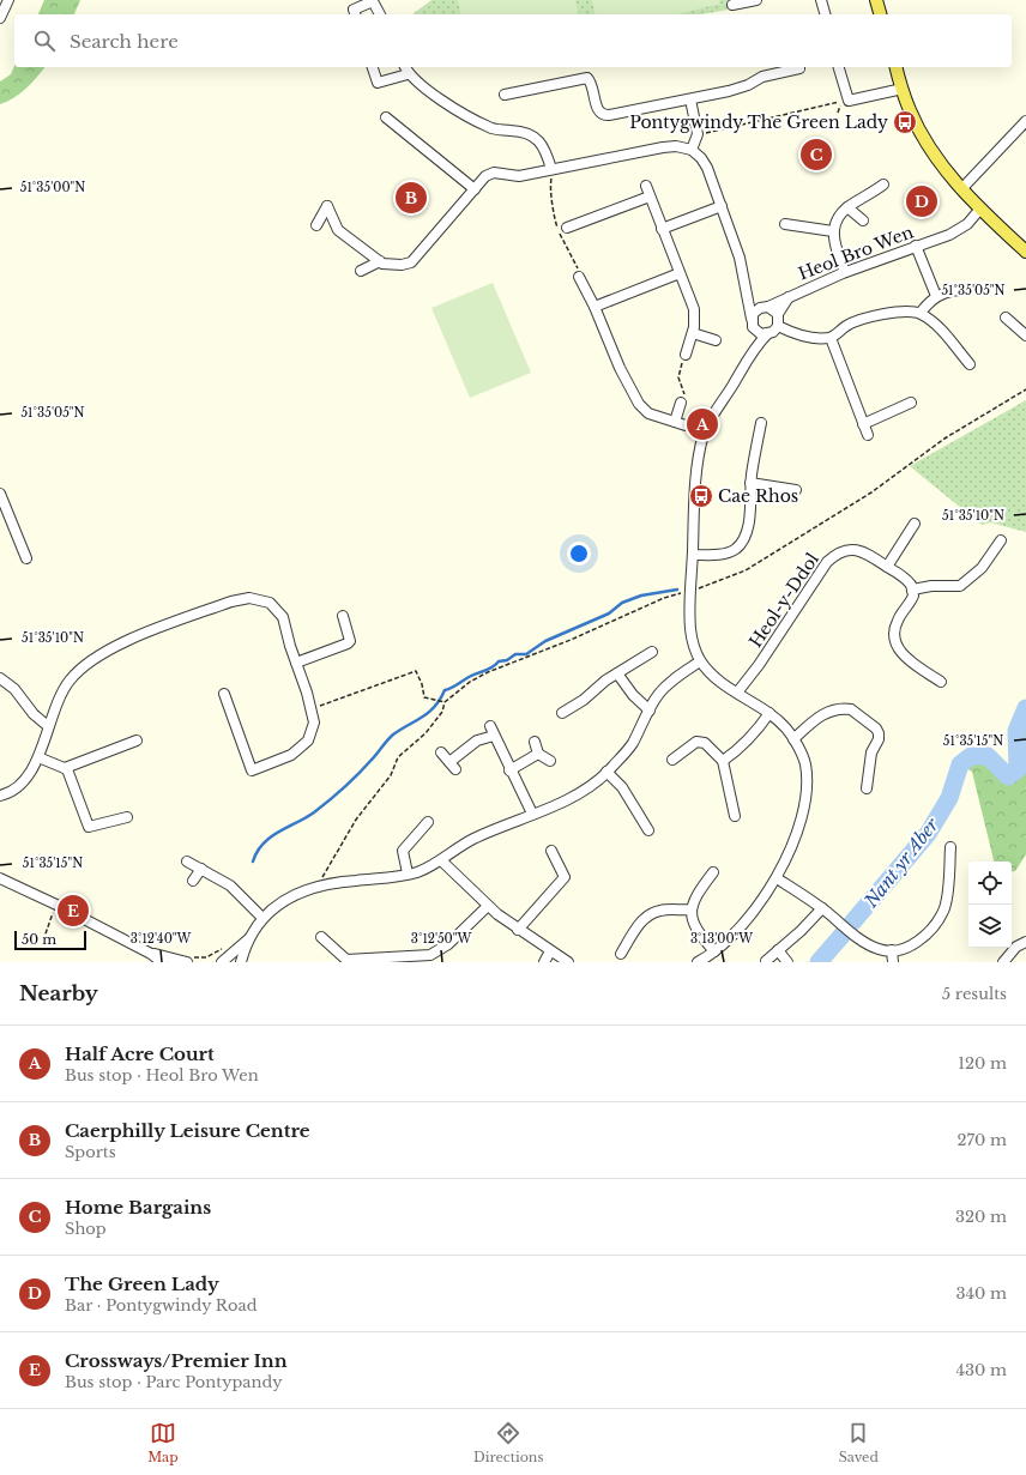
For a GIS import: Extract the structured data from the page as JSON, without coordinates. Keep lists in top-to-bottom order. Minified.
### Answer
{"streets":{"street":["Heol Bro Wen","Heol-y-Ddol"]},"water":["Nant yr Aber"],"places":{"bus stop":["Pontygwindy The Green Lady","Cae Rhos"]},"scale_bar":"50 m","page":{"search":"Search here","pins":["C","B","D","A","E"],"scale":"50 m","heading":["Nearby","5 results"],"list":[{"mark":"A","name":"Half Acre Court","note":"Bus stop · Heol Bro Wen","value":"120 m"},{"mark":"B","name":"Caerphilly Leisure Centre","note":"Sports","value":"270 m"},{"mark":"C","name":"Home Bargains","note":"Shop","value":"320 m"},{"mark":"D","name":"The Green Lady","note":"Bar · Pontygwindy Road","value":"340 m"},{"mark":"E","name":"Crossways/Premier Inn","note":"Bus stop · Parc Pontypandy","value":"430 m"}],"nav":["Map","Directions","Saved"]},"coordinates":["51°35'00\"N","51°35'05\"N","51°35'10\"N","51°35'15\"N","3°12'40\"W","3°12'50\"W","3°13'00\"W"]}
